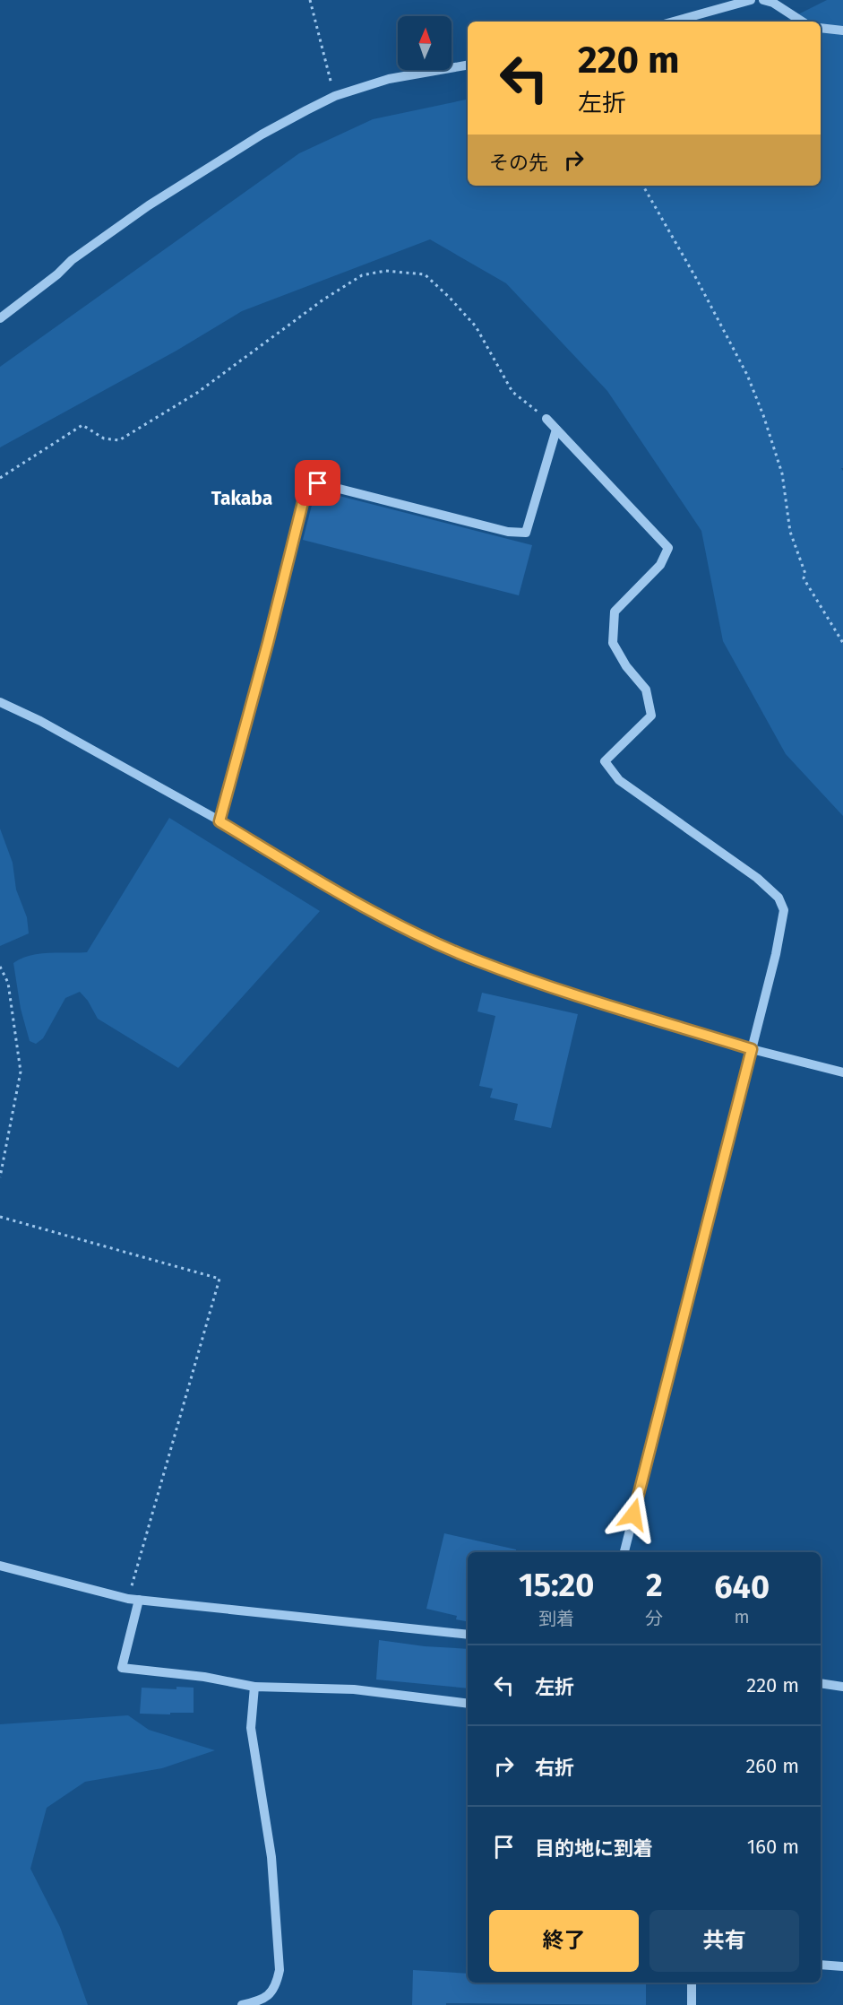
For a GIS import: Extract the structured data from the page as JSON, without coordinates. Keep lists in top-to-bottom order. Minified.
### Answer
{"districts":["Takaba"],"north":"top","page":{"turn":["220 m","左折"],"then":"その先","eta":["15:20","到着","2","分","640","m"],"list":[{"name":"左折","value":"220 m"},{"name":"右折","value":"260 m"},{"name":"目的地に到着","value":"160 m"}],"buttons":["終了","共有"]}}
